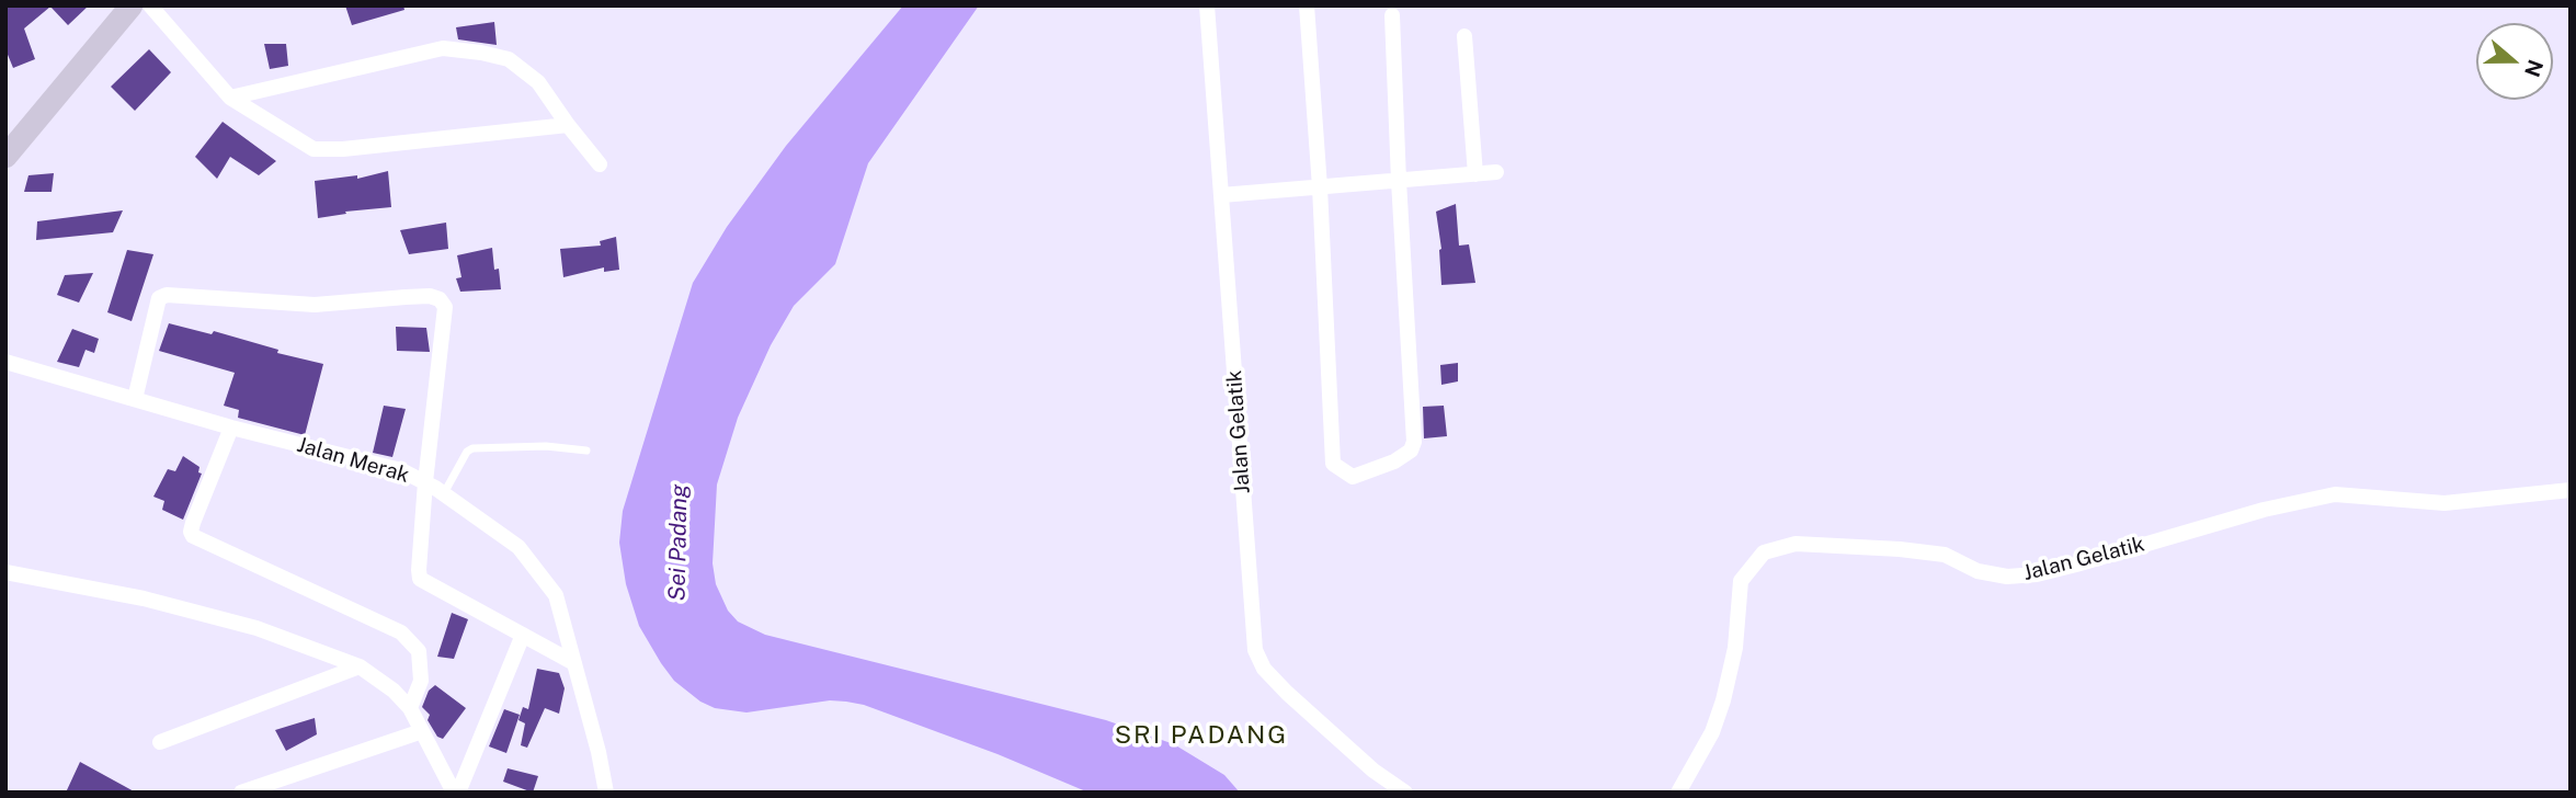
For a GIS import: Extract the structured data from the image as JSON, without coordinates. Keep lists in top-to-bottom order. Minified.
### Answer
{"streets":{"street":["Jalan Gelatik","Jalan Merak"]},"districts":["SRI PADANG"],"water":["Sei Padang"],"north":"right"}
